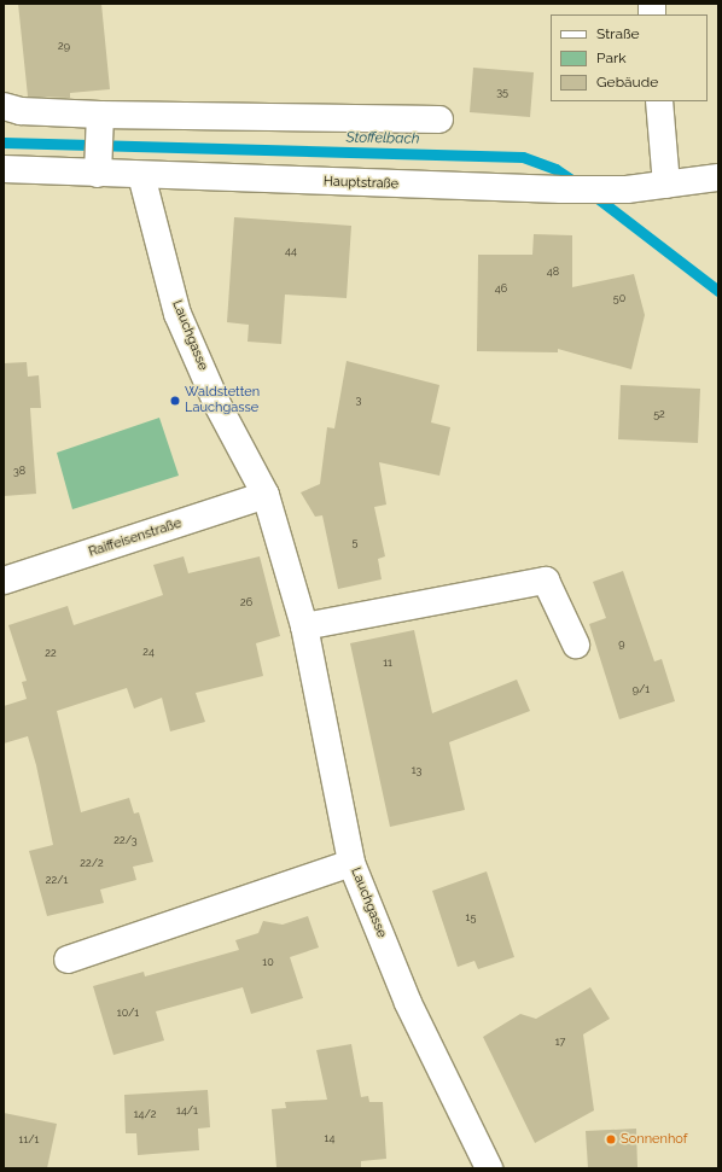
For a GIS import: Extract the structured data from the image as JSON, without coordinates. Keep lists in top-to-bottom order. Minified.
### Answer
{"streets":{"street":["Hauptstraße","Lauchgasse","Raiffeisenstraße"]},"crossings":[["Hauptstraße","Lauchgasse"],["Lauchgasse","Raiffeisenstraße"]],"water":["Stoffelbach"],"places":["Waldstetten Lauchgasse","Sonnenhof"],"house_numbers":["29","35","44","48","46","50","3","52","38","5","26","9","24","22","11","9/1","13","22/3","22/2","22/1","15","10","10/1","17","14/1","14/2","14","11/1"],"legend":["Straße","Park","Gebäude"]}
